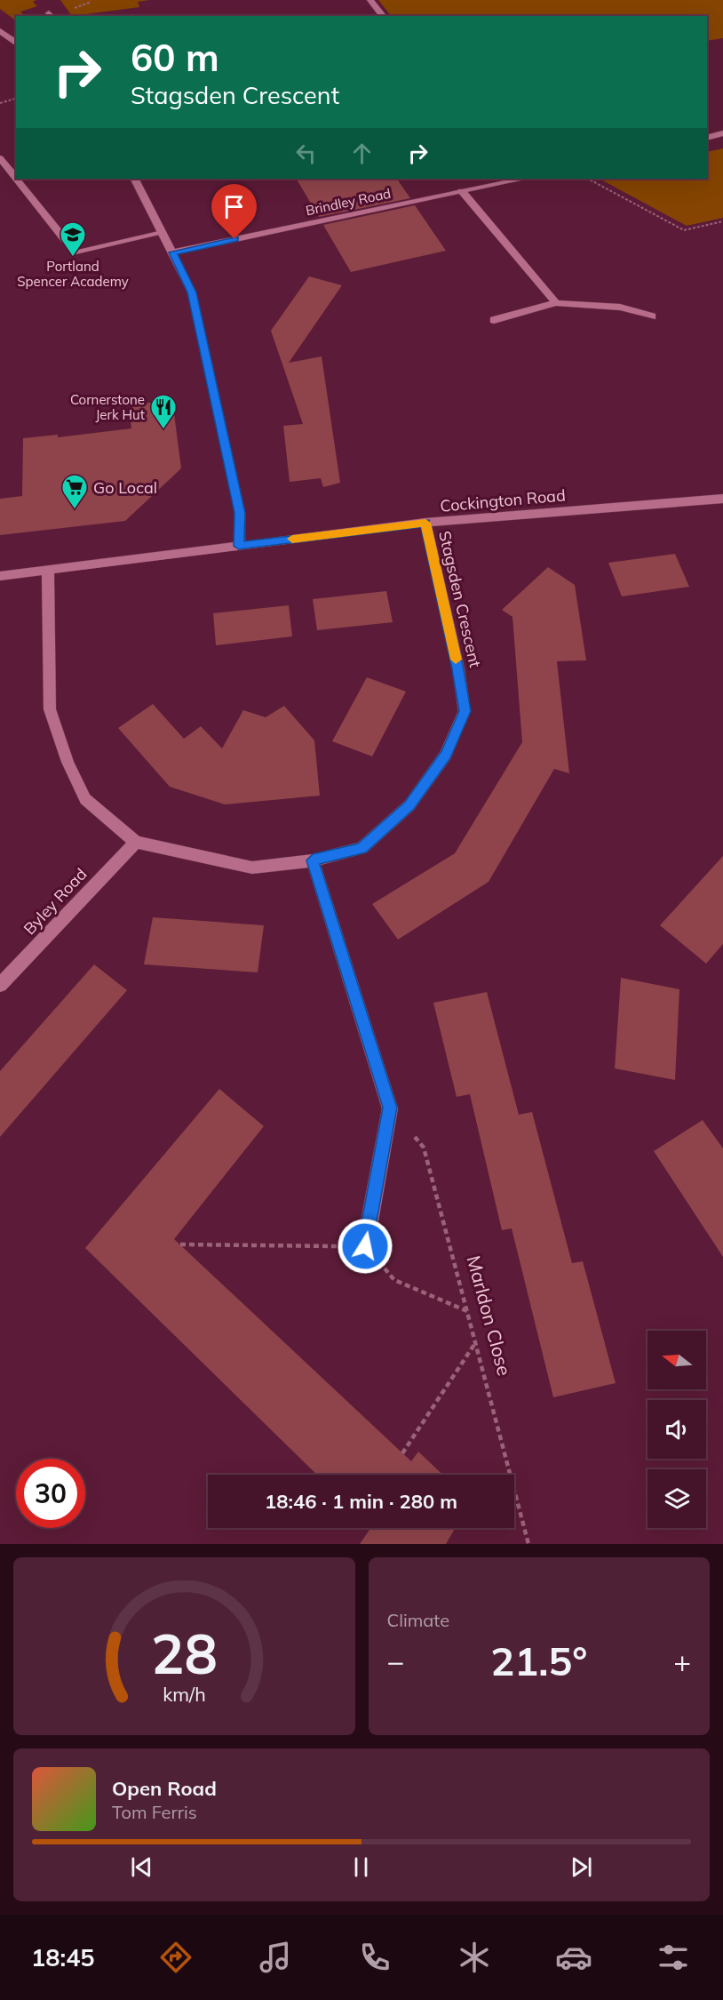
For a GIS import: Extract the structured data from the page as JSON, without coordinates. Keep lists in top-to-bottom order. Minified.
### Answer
{"streets":{"street":["Brindley Road","Cockington Road","Stagsden Crescent","Byley Road"],"path":["Marldon Close"]},"crossings":[["Cockington Road","Stagsden Crescent"],["Stagsden Crescent","Byley Road"]],"places":{"school or university":["Portland Spencer Academy"],"restaurant":["Cornerstone Jerk Hut"],"supermarket":["Go Local"]},"north":"left","page":{"turn":["60 m","Stagsden Crescent"],"limit":"30","trip":"18:46 · 1 min · 280 m","tile":"Climate","heat":["−","21.5°","+"],"song":["Open Road","Tom Ferris"],"tabs":"18:45","gauge":["28","km/h"]}}
